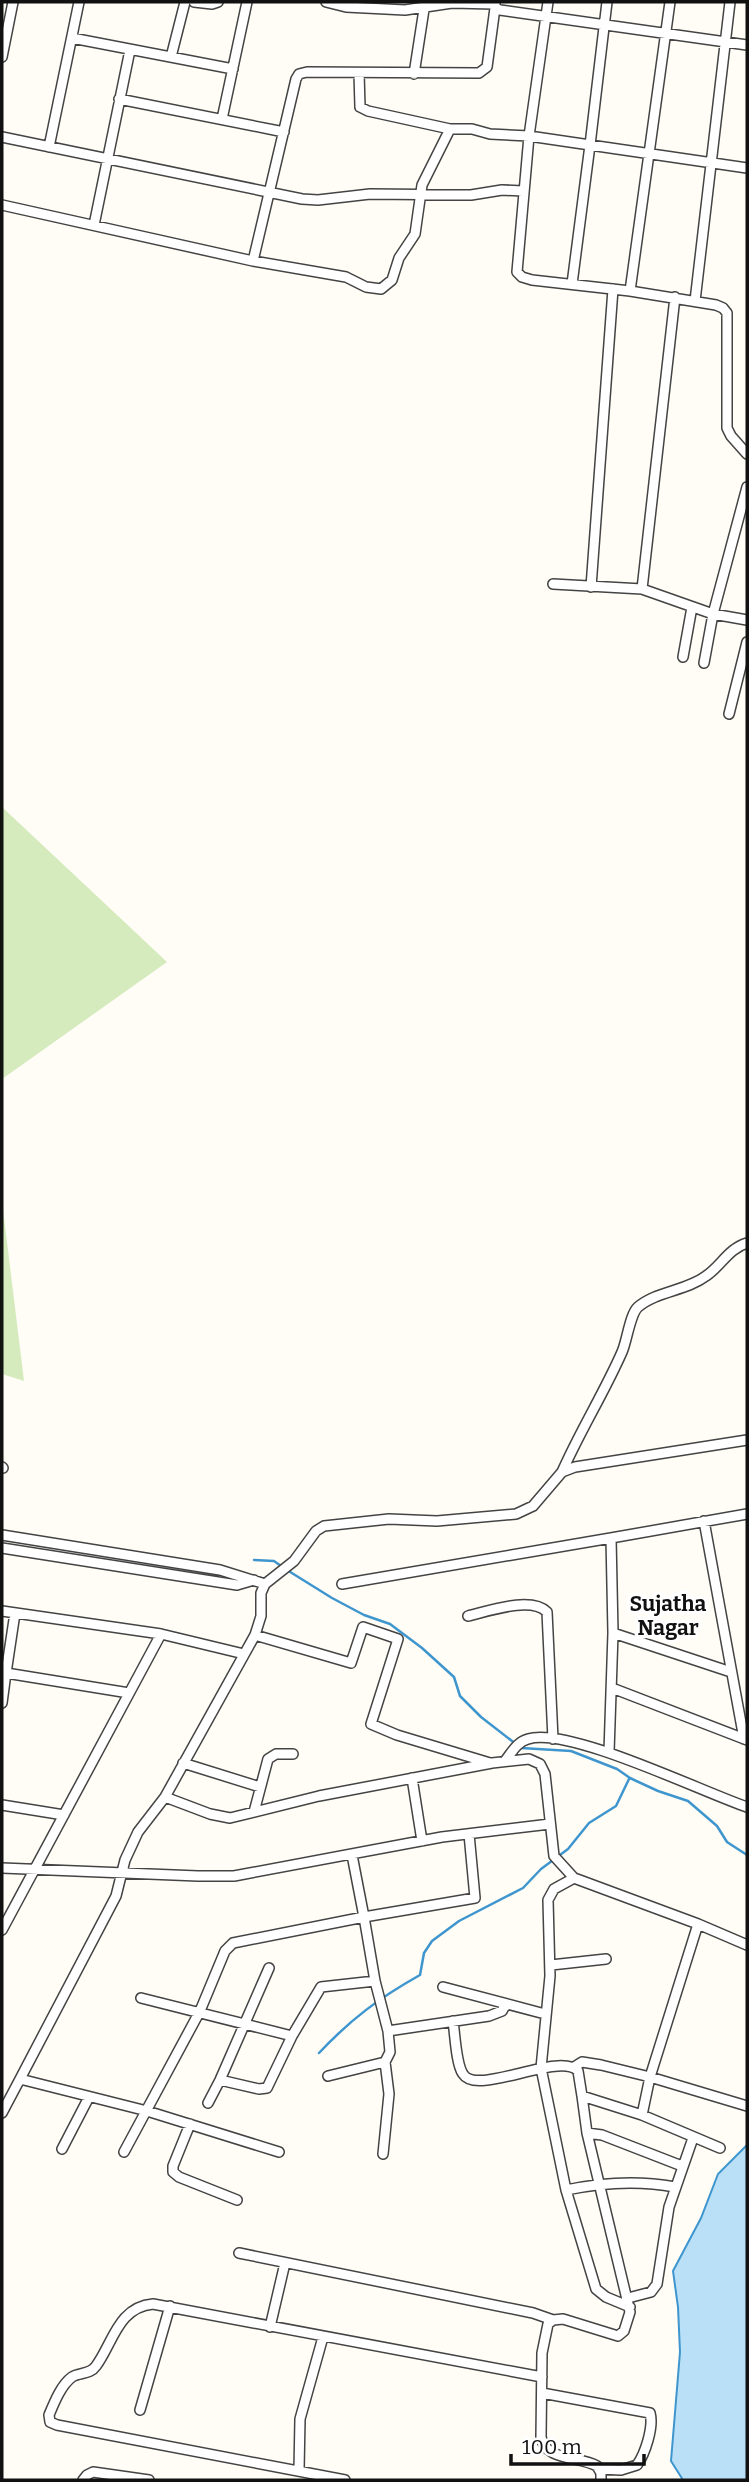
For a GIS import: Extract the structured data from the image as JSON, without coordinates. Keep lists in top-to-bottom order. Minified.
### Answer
{"districts":["Sujatha Nagar"],"scale_bar":"100 m"}
